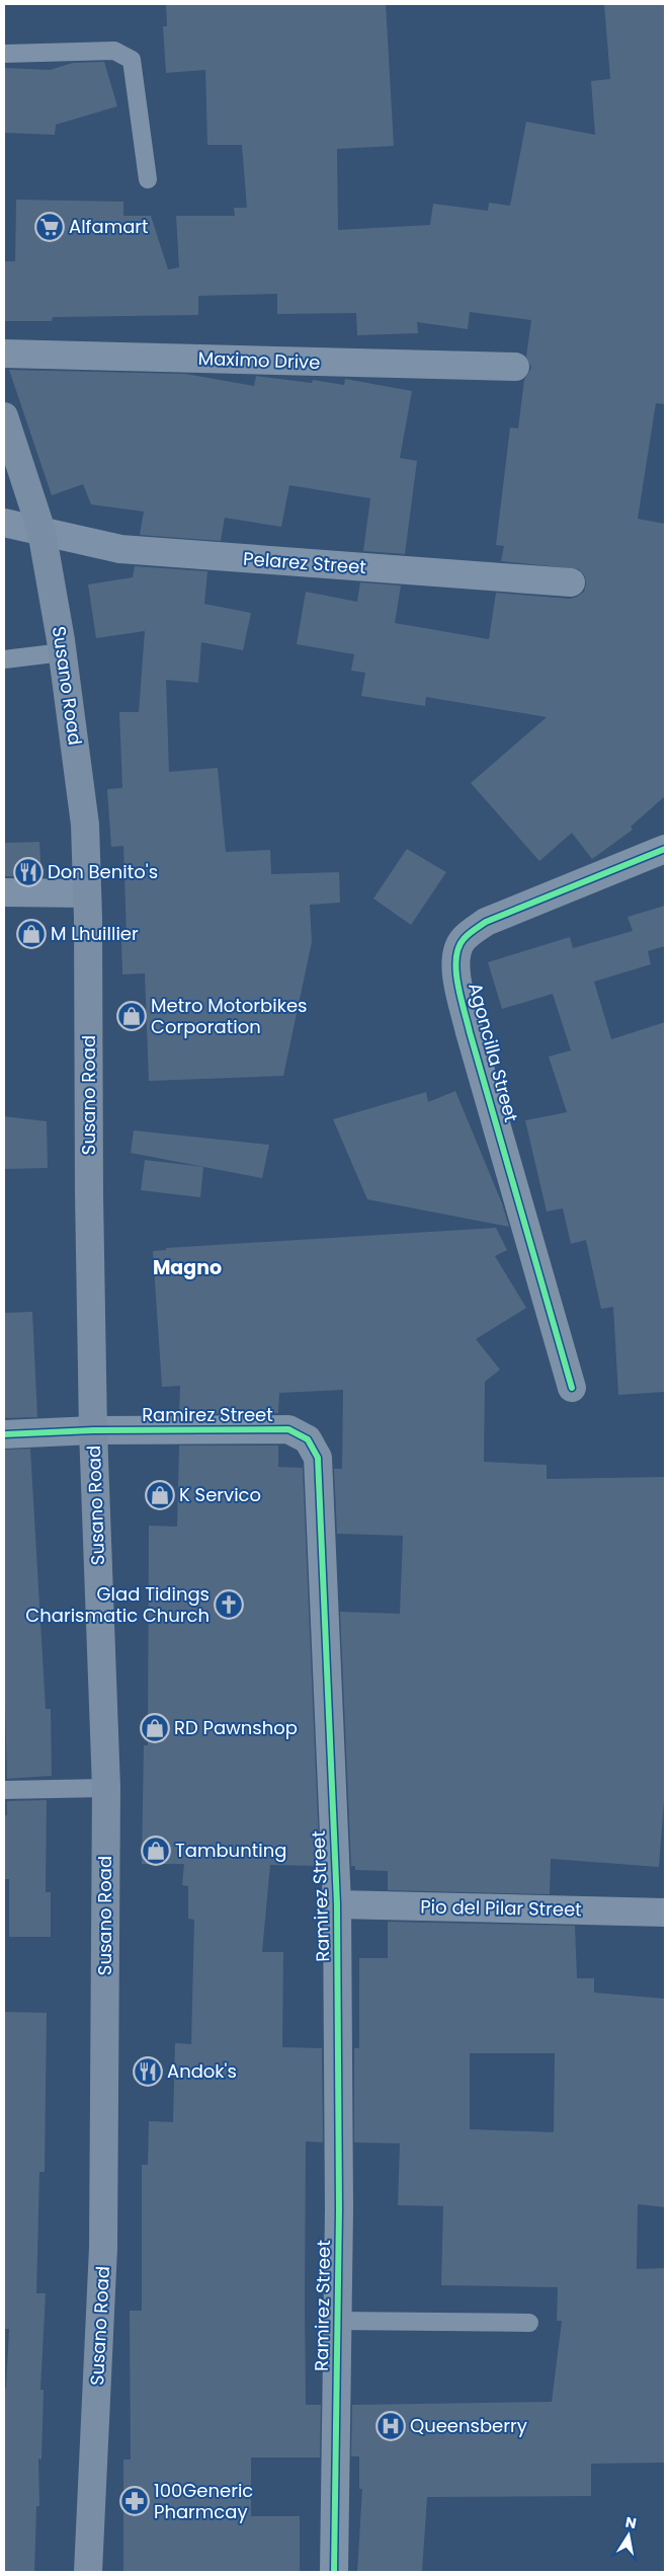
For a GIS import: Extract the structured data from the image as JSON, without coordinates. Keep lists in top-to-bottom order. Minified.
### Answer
{"streets":{"main road":["Susano Road"],"street":["Maximo Drive","Pelarez Street","Agoncilla Street","Ramirez Street","Pio del Pilar Street"]},"crossings":[["Pelarez Street","Susano Road"],["Susano Road","Ramirez Street"],["Ramirez Street","Pio del Pilar Street"]],"districts":["Magno"],"places":{"supermarket":["Alfamart"],"restaurant":["Don Benito's","Andok's"],"shop":["M Lhuillier","Metro Motorbikes Corporation","K Servico","RD Pawnshop","Tambunting"],"church":["Glad Tidings Charismatic Church"],"hospital":["Queensberry"],"pharmacy":["100Generic Pharmcay"]},"north":"top"}
